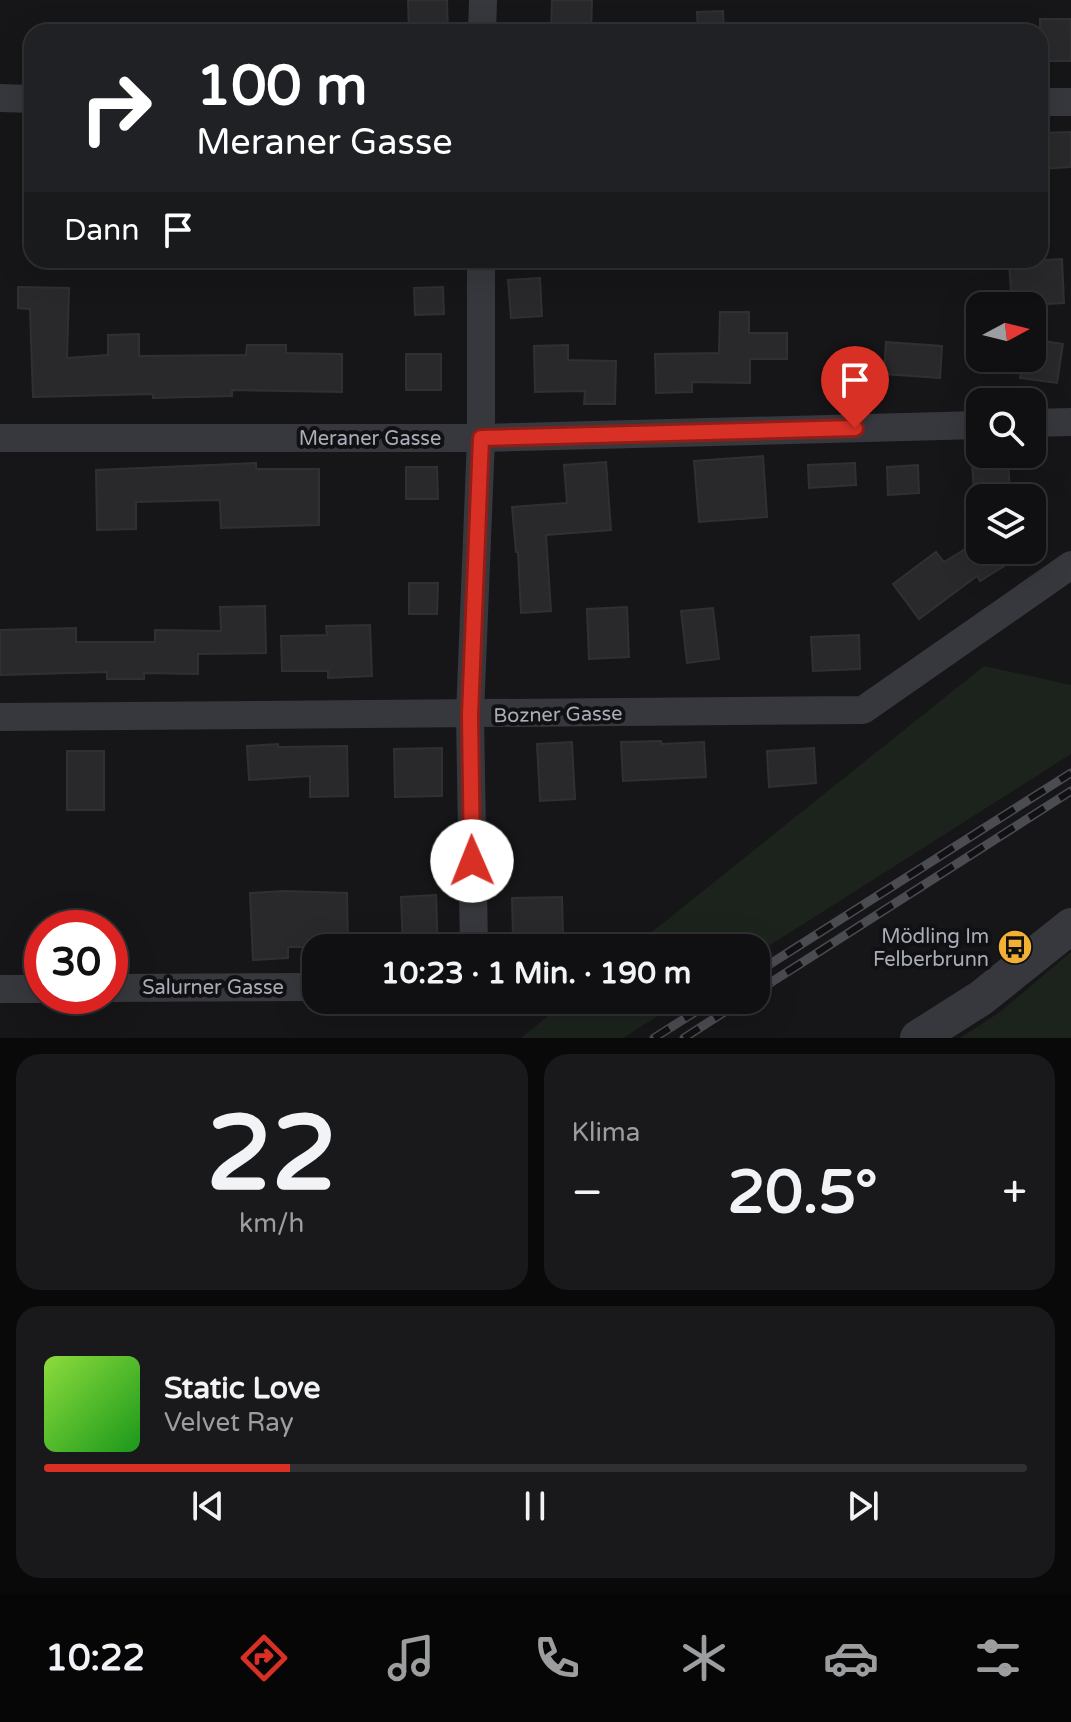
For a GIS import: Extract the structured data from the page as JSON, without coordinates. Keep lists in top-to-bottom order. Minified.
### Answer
{"streets":{"street":["Meraner Gasse","Bozner Gasse","Salurner Gasse"]},"places":{"bus stop":["Mödling Im Felberbrunn"]},"north":"right","page":{"turn":["100 m","Meraner Gasse"],"then":"Dann","limit":"30","trip":"10:23 · 1 Min. · 190 m","tile":[["22","km/h"],"Klima"],"heat":["−","20.5°","+"],"song":["Static Love","Velvet Ray"],"tabs":"10:22"}}
